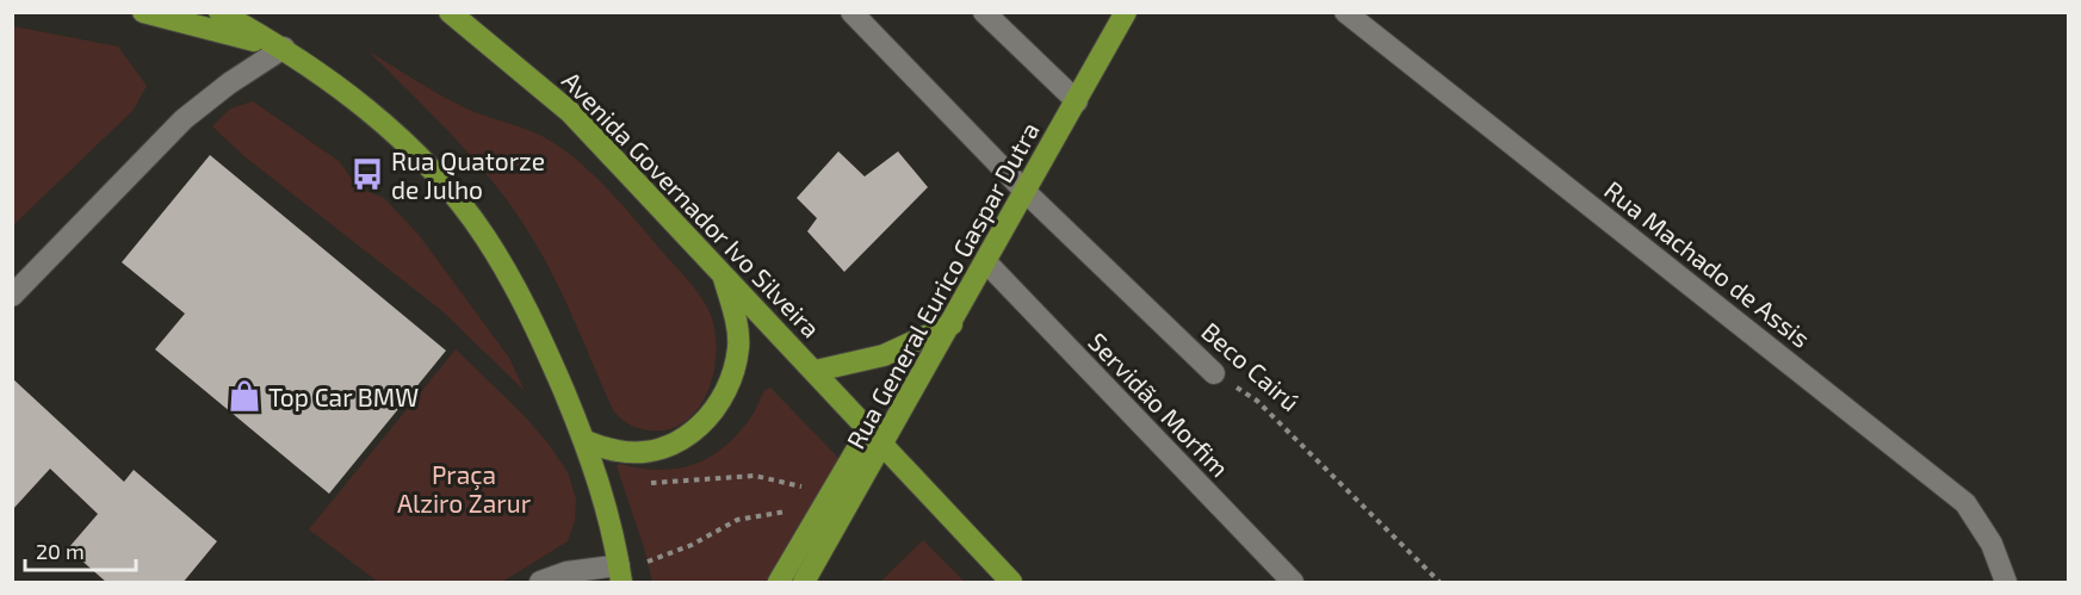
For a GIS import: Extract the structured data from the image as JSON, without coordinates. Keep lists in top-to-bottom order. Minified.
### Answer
{"streets":{"main road":["Avenida Governador Ivo Silveira","Rua General Eurico Gaspar Dutra"],"street":["Rua Machado de Assis","Beco Cairú","Servidão Morfim"]},"crossings":[["Avenida Governador Ivo Silveira","Rua General Eurico Gaspar Dutra"],["Rua General Eurico Gaspar Dutra","Beco Cairú"],["Rua General Eurico Gaspar Dutra","Servidão Morfim"]],"parks":["Praça Alziro Zarur"],"places":{"bus stop":["Rua Quatorze de Julho"],"shop":["Top Car BMW"]},"scale_bar":"20 m"}
